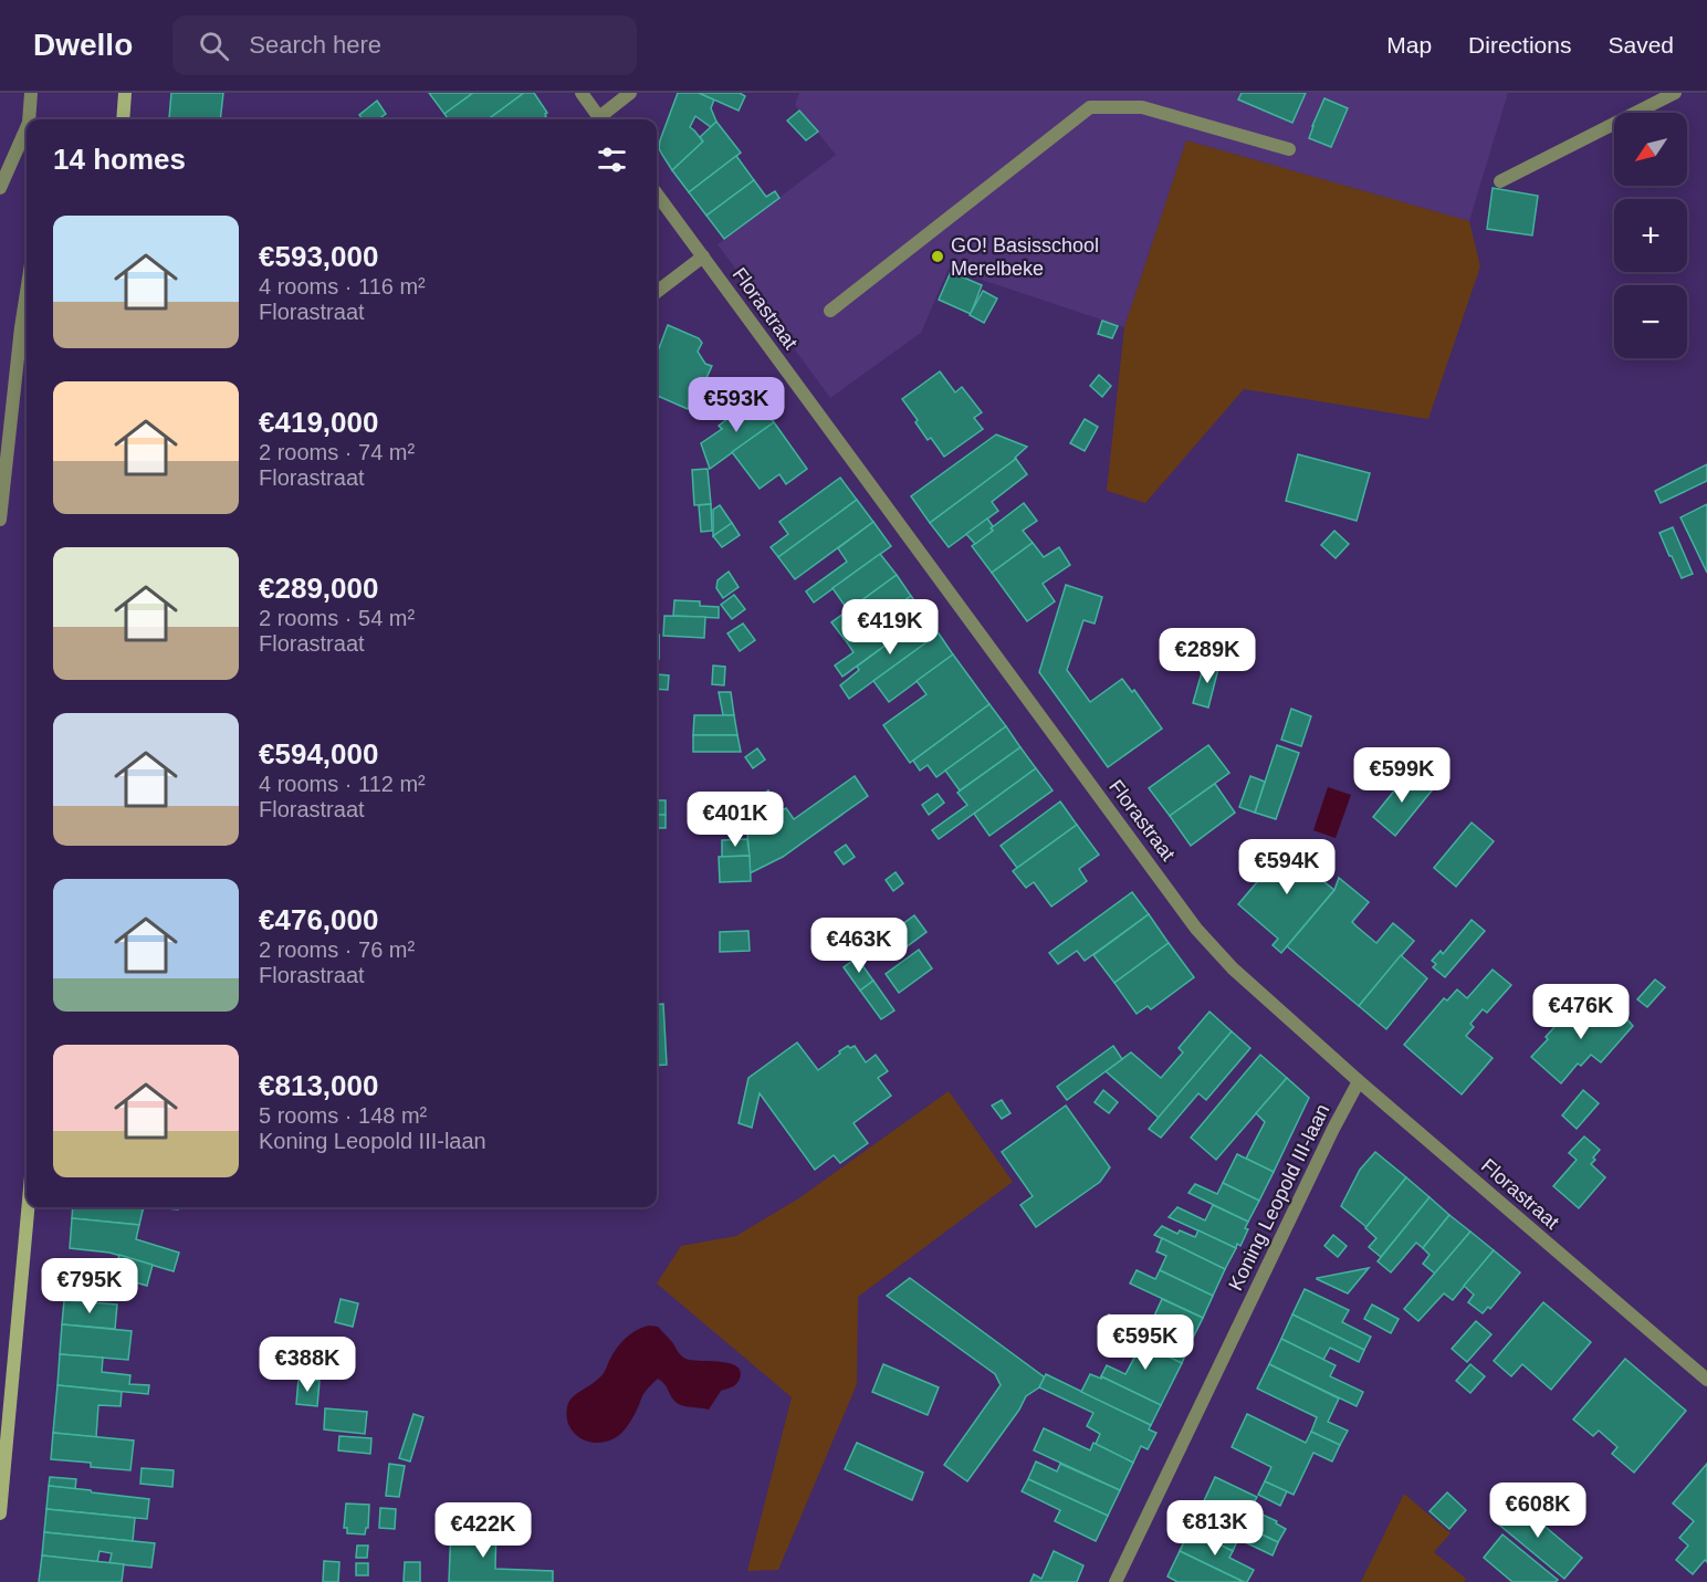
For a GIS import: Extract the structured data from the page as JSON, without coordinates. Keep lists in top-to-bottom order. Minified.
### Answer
{"streets":{"street":["Florastraat","Koning Leopold III-laan"]},"crossings":[["Florastraat","Koning Leopold III-laan"]],"places":["GO! Basisschool Merelbeke"],"north":"bottom left","page":{"header":"Dwello","search":"Search here","nav":["Map","Directions","Saved"],"map_buttons":["+","−"],"heading":"14 homes","list":[{"name":"€593,000","note":"4 rooms · 116 m² · Florastraat"},{"name":"€419,000","note":"2 rooms · 74 m² · Florastraat"},{"name":"€289,000","note":"2 rooms · 54 m² · Florastraat"},{"name":"€594,000","note":"4 rooms · 112 m² · Florastraat"},{"name":"€476,000","note":"2 rooms · 76 m² · Florastraat"},{"name":"€813,000","note":"5 rooms · 148 m² · Koning Leopold III-laan"}],"price":["€593K","€419K","€289K","€599K","€401K","€594K","€463K","€476K","€795K","€595K","€388K","€608K","€813K","€422K"]}}
